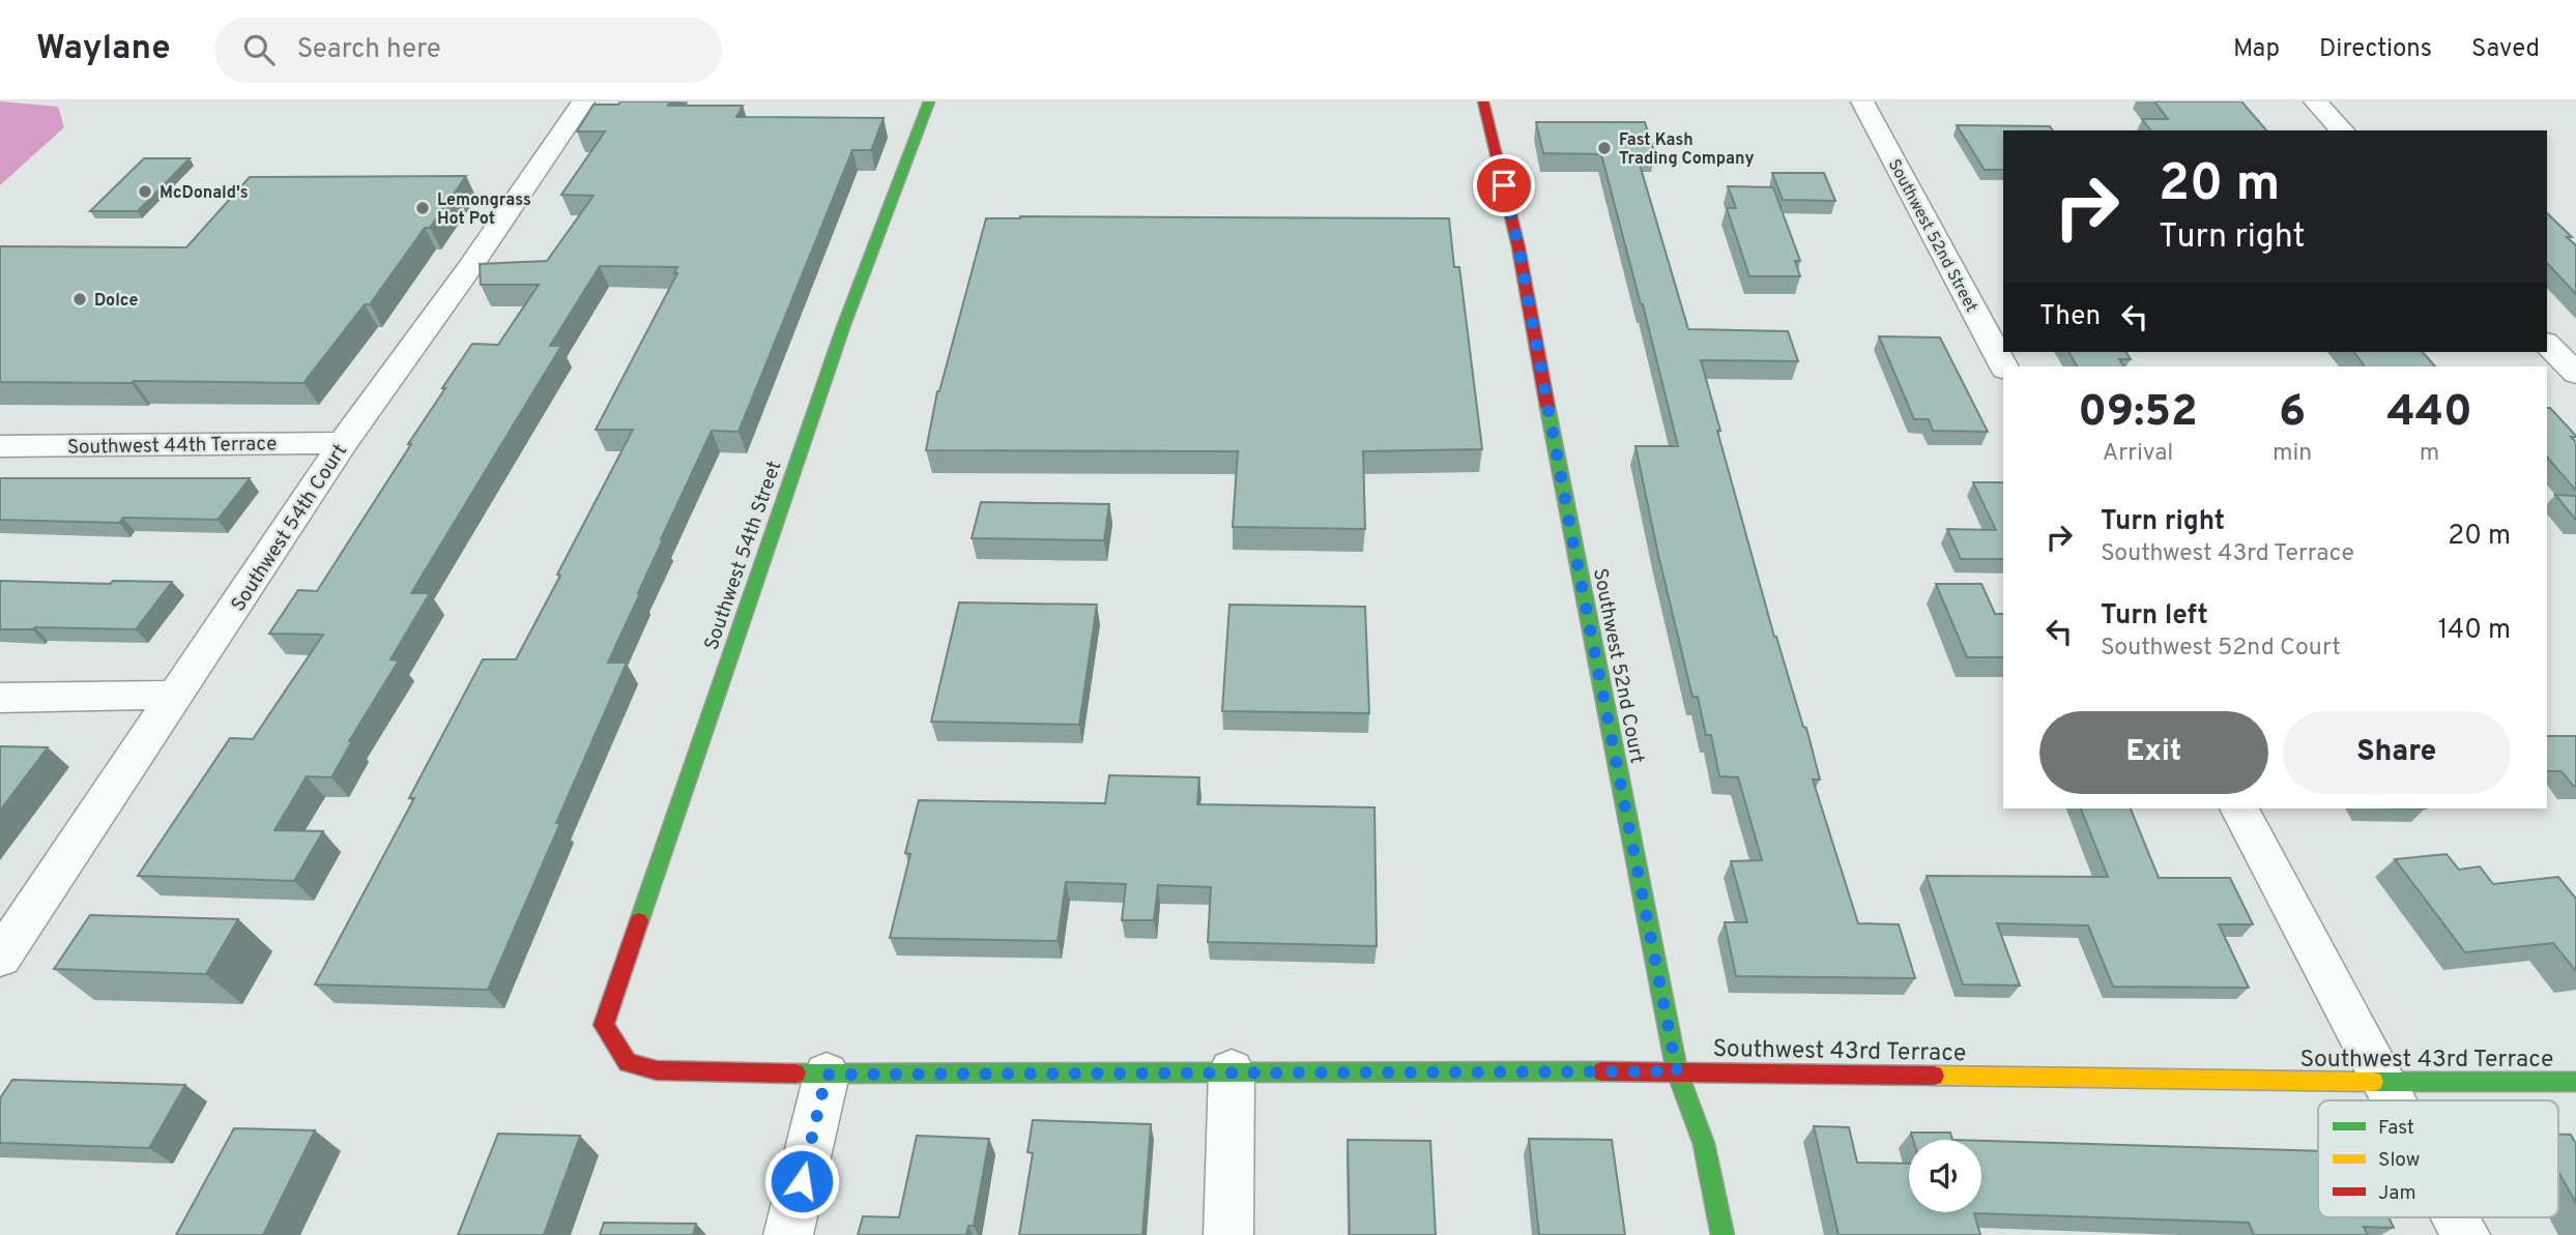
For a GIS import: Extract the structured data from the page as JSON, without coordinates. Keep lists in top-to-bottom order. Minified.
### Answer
{"streets":{"street":["Southwest 52nd Street","Southwest 44th Terrace","Southwest 54th Court","Southwest 54th Street","Southwest 52nd Court","Southwest 43rd Terrace"]},"crossings":[["Southwest 44th Terrace","Southwest 54th Court"],["Southwest 54th Street","Southwest 43rd Terrace"],["Southwest 52nd Court","Southwest 43rd Terrace"]],"places":["Fast Kash Trading Company","McDonald's","Lemongrass Hot Pot","Dolce"],"legend":["Fast","Slow","Jam"],"page":{"header":"Waylane","search":"Search here","nav":["Map","Directions","Saved"],"turn":["20 m","Turn right"],"then":"Then","eta":["09:52","Arrival","6","min","440","m"],"list":[{"name":"Turn right","note":"Southwest 43rd Terrace","value":"20 m"},{"name":"Turn left","note":"Southwest 52nd Court","value":"140 m"}],"buttons":["Exit","Share"]}}
